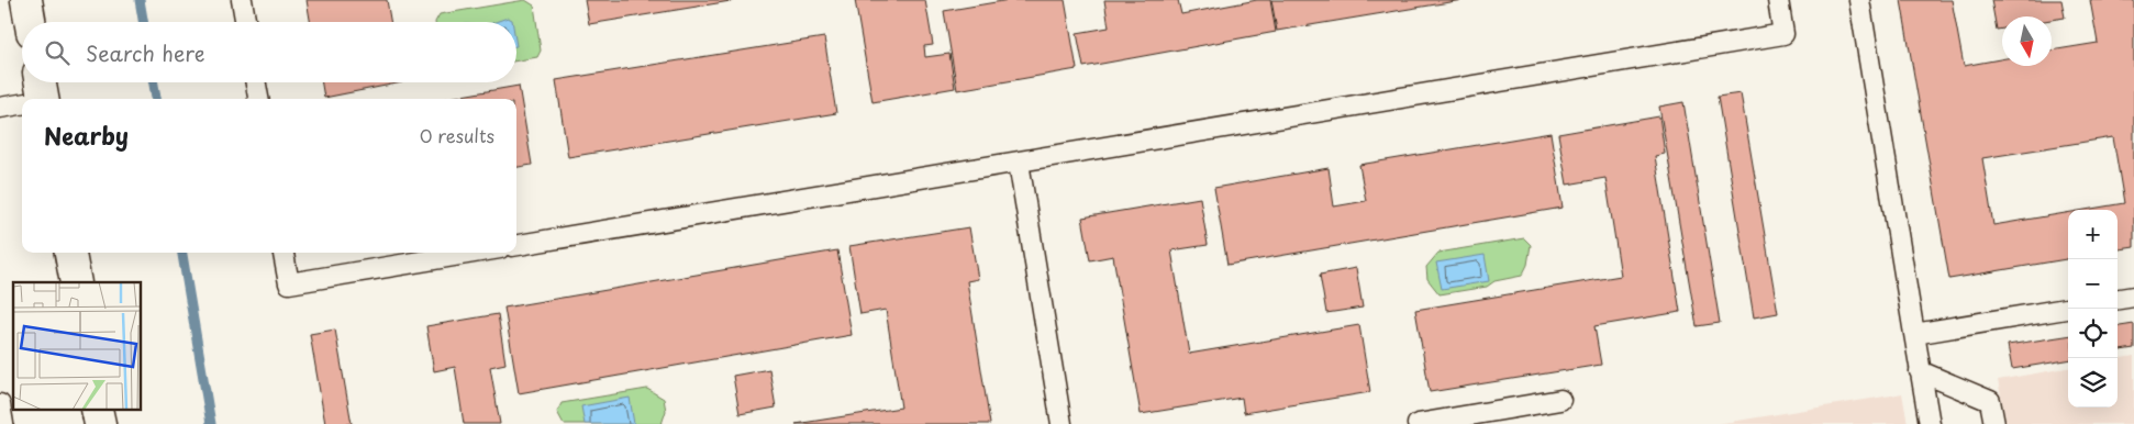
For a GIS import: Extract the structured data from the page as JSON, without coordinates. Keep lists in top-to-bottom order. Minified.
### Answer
{"north":"bottom","page":{"search":"Search here","heading":["Nearby","0 results"],"map_buttons":["+","−"]}}
